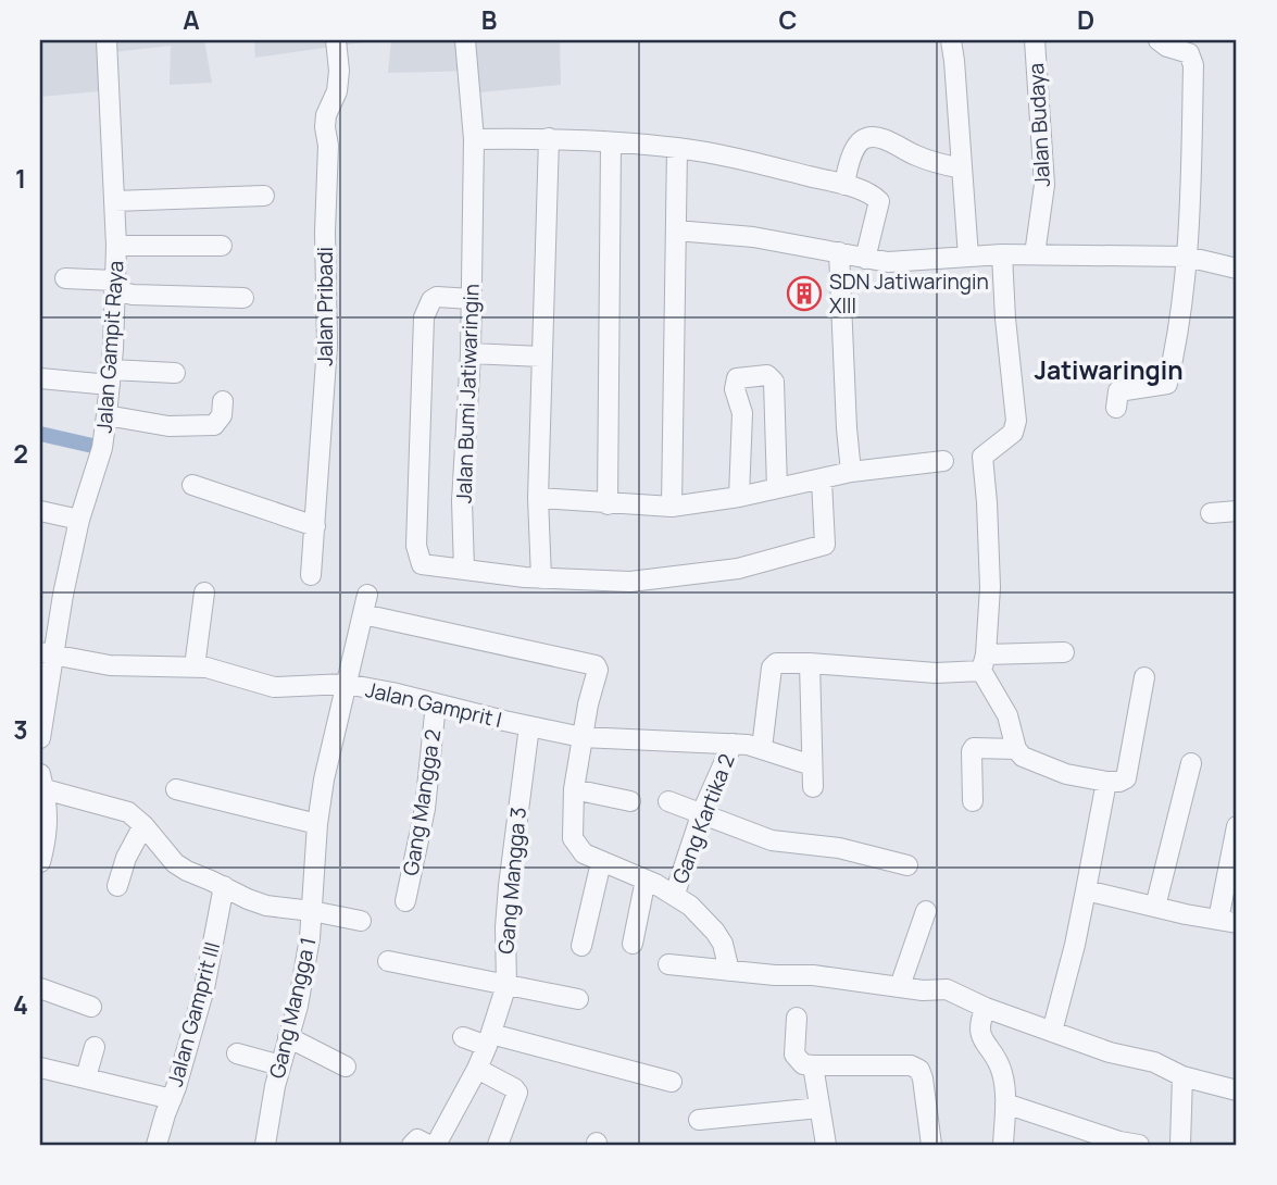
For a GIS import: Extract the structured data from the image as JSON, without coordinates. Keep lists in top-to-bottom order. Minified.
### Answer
{"streets":{"street":["Jalan Budaya","Jalan Pribadi","Jalan Gampit Raya","Jalan Bumi Jatiwaringin","Jalan Gamprit I","Gang Mangga 2","Gang Kartika 2","Gang Mangga 3","Gang Mangga 1","Jalan Gamprit III"]},"crossings":[["Jalan Gampit Raya","Jalan Gamprit I"],["Jalan Gamprit I","Gang Mangga 2"],["Jalan Gamprit I","Gang Kartika 2"],["Jalan Gamprit I","Gang Mangga 3"],["Jalan Gamprit I","Gang Mangga 1"]],"districts":["Jatiwaringin"],"places":{"building":["SDN Jatiwaringin XIII"]},"grid":{"columns":["A","B","C","D"],"rows":["1","2","3","4"]}}
